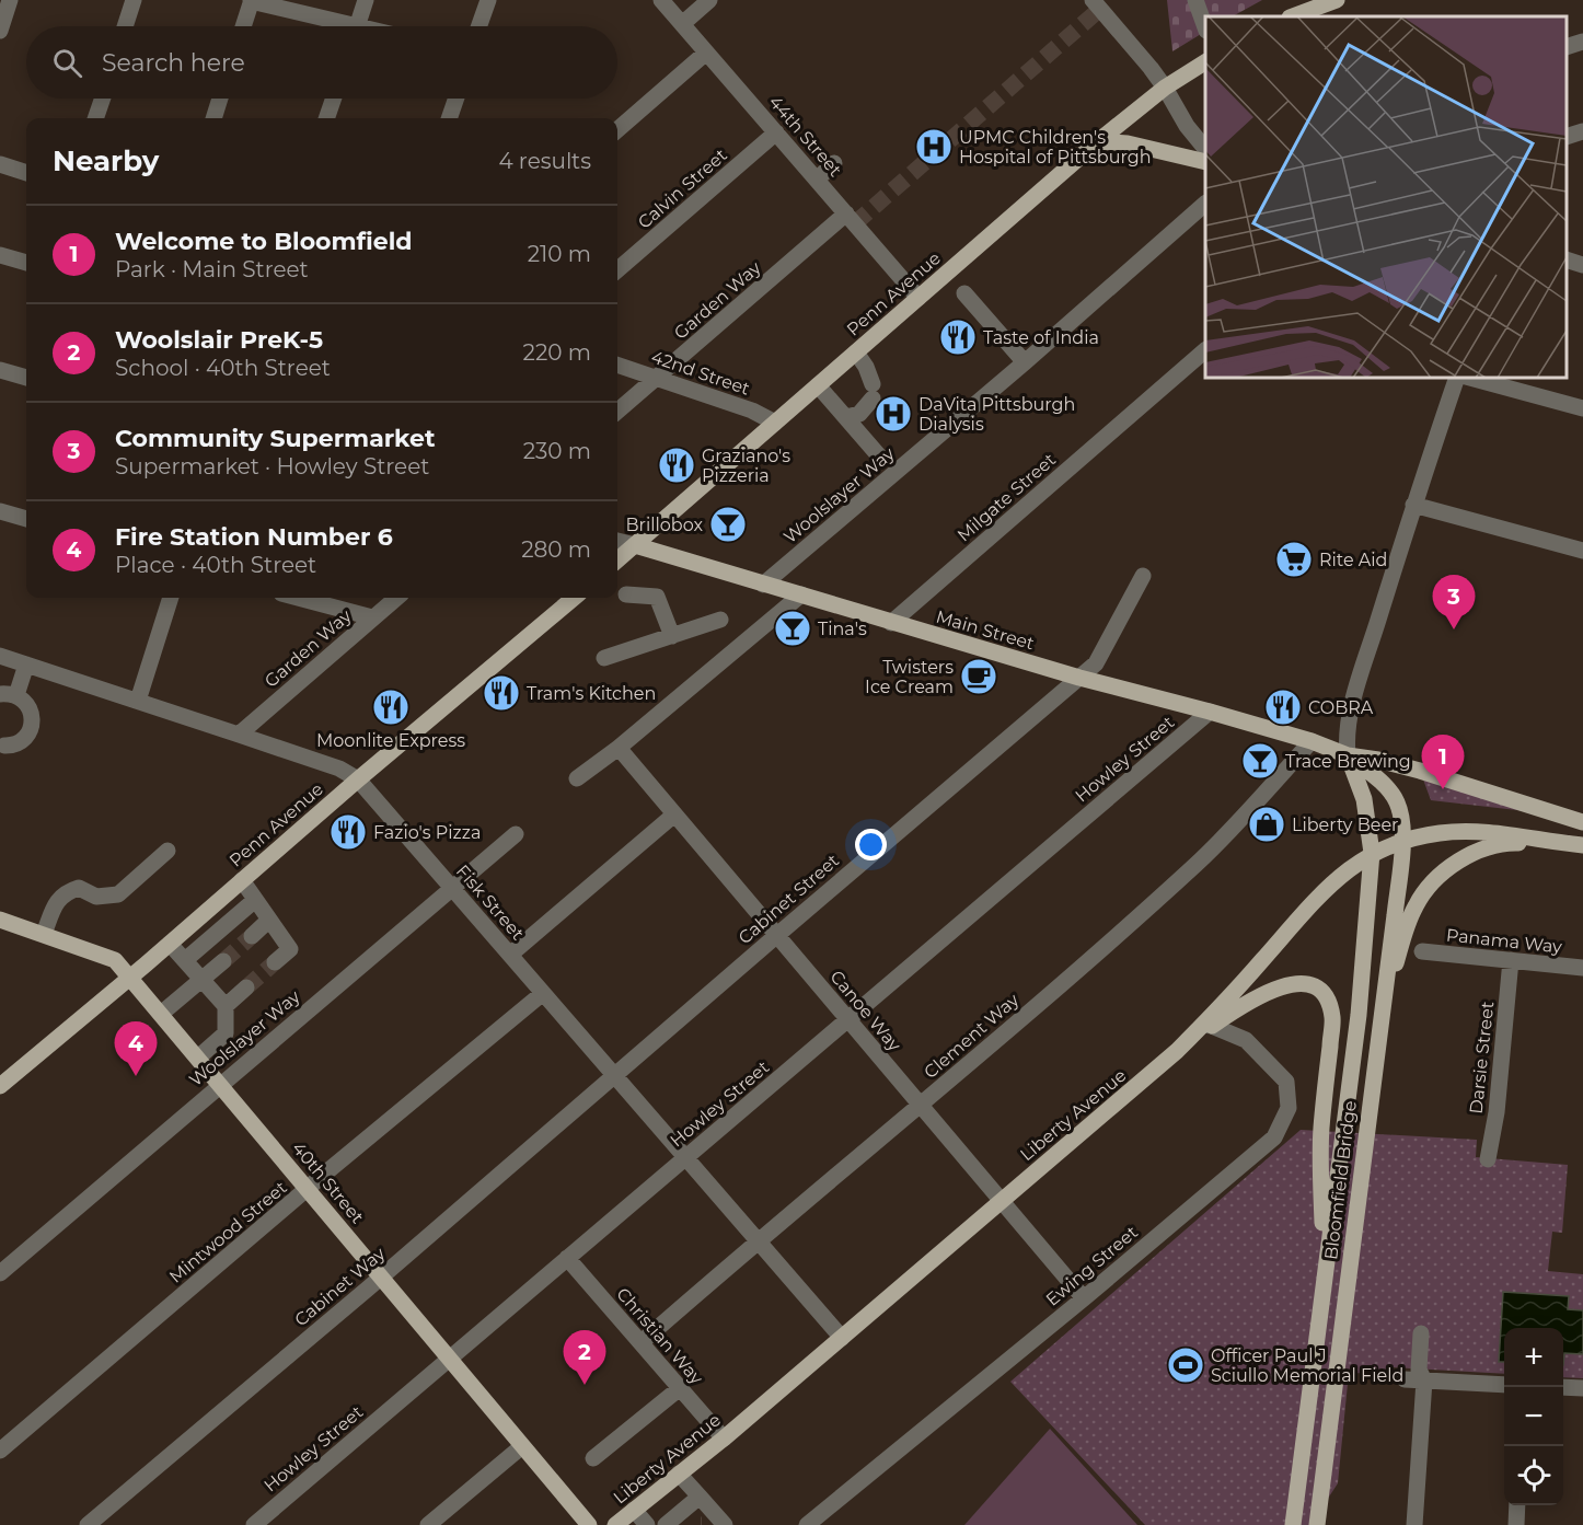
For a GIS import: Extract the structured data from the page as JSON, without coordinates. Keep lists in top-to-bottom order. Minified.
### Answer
{"streets":{"main road":["Penn Avenue","Main Street","Liberty Avenue","Bloomfield Bridge","40th Street"],"street":["44th Street","Calvin Street","Garden Way","42nd Street","Woolslayer Way","Milgate Street","Howley Street","Cabinet Street","Fisk Street","Panama Way","Canoe Way","Clement Way","Darsie Street","Mintwood Street","Ewing Street","Cabinet Way","Christian Way"]},"crossings":[["44th Street","Calvin Street"],["44th Street","Penn Avenue"],["44th Street","Garden Way"],["Penn Avenue","42nd Street"],["Penn Avenue","Main Street"],["Penn Avenue","Fisk Street"],["Penn Avenue","40th Street"],["Garden Way","42nd Street"],["Garden Way","Fisk Street"],["Woolslayer Way","Main Street"],["Woolslayer Way","Fisk Street"],["Woolslayer Way","40th Street"],["Milgate Street","Main Street"],["Main Street","Howley Street"],["Main Street","Cabinet Street"],["Main Street","Clement Way"],["Main Street","Bloomfield Bridge"],["Howley Street","Fisk Street"],["Howley Street","Canoe Way"],["Howley Street","40th Street"],["Howley Street","Christian Way"],["Cabinet Street","Fisk Street"],["Cabinet Street","Canoe Way"],["Cabinet Street","Cabinet Way"],["Fisk Street","Clement Way"],["Fisk Street","Liberty Avenue"],["Fisk Street","Mintwood Street"],["Fisk Street","Cabinet Way"],["Panama Way","Darsie Street"],["Canoe Way","Clement Way"],["Canoe Way","Liberty Avenue"],["Canoe Way","Ewing Street"],["Clement Way","Christian Way"],["Liberty Avenue","Ewing Street"],["Liberty Avenue","Christian Way"],["40th Street","Mintwood Street"],["40th Street","Cabinet Way"]],"places":{"hospital":["UPMC Children's Hospital of Pittsburgh","DaVita Pittsburgh Dialysis"],"restaurant":["Taste of India","Graziano's Pizzeria","Tram's Kitchen","Moonlite Express","COBRA","Fazio's Pizza"],"bar":["Brillobox","Tina's","Trace Brewing"],"supermarket":["Rite Aid"],"cafe":["Twisters Ice Cream"],"shop":["Liberty Beer"],"sports":["Officer Paul J Sciullo Memorial Field"]},"page":{"search":"Search here","heading":["Nearby","4 results"],"list":[{"mark":"1","name":"Welcome to Bloomfield","note":"Park · Main Street","value":"210 m"},{"mark":"2","name":"Woolslair PreK-5","note":"School · 40th Street","value":"220 m"},{"mark":"3","name":"Community Supermarket","note":"Supermarket · Howley Street","value":"230 m"},{"mark":"4","name":"Fire Station Number 6","note":"Place · 40th Street","value":"280 m"}],"pins":["3","1","4","2"],"map_buttons":["+","−"]}}
